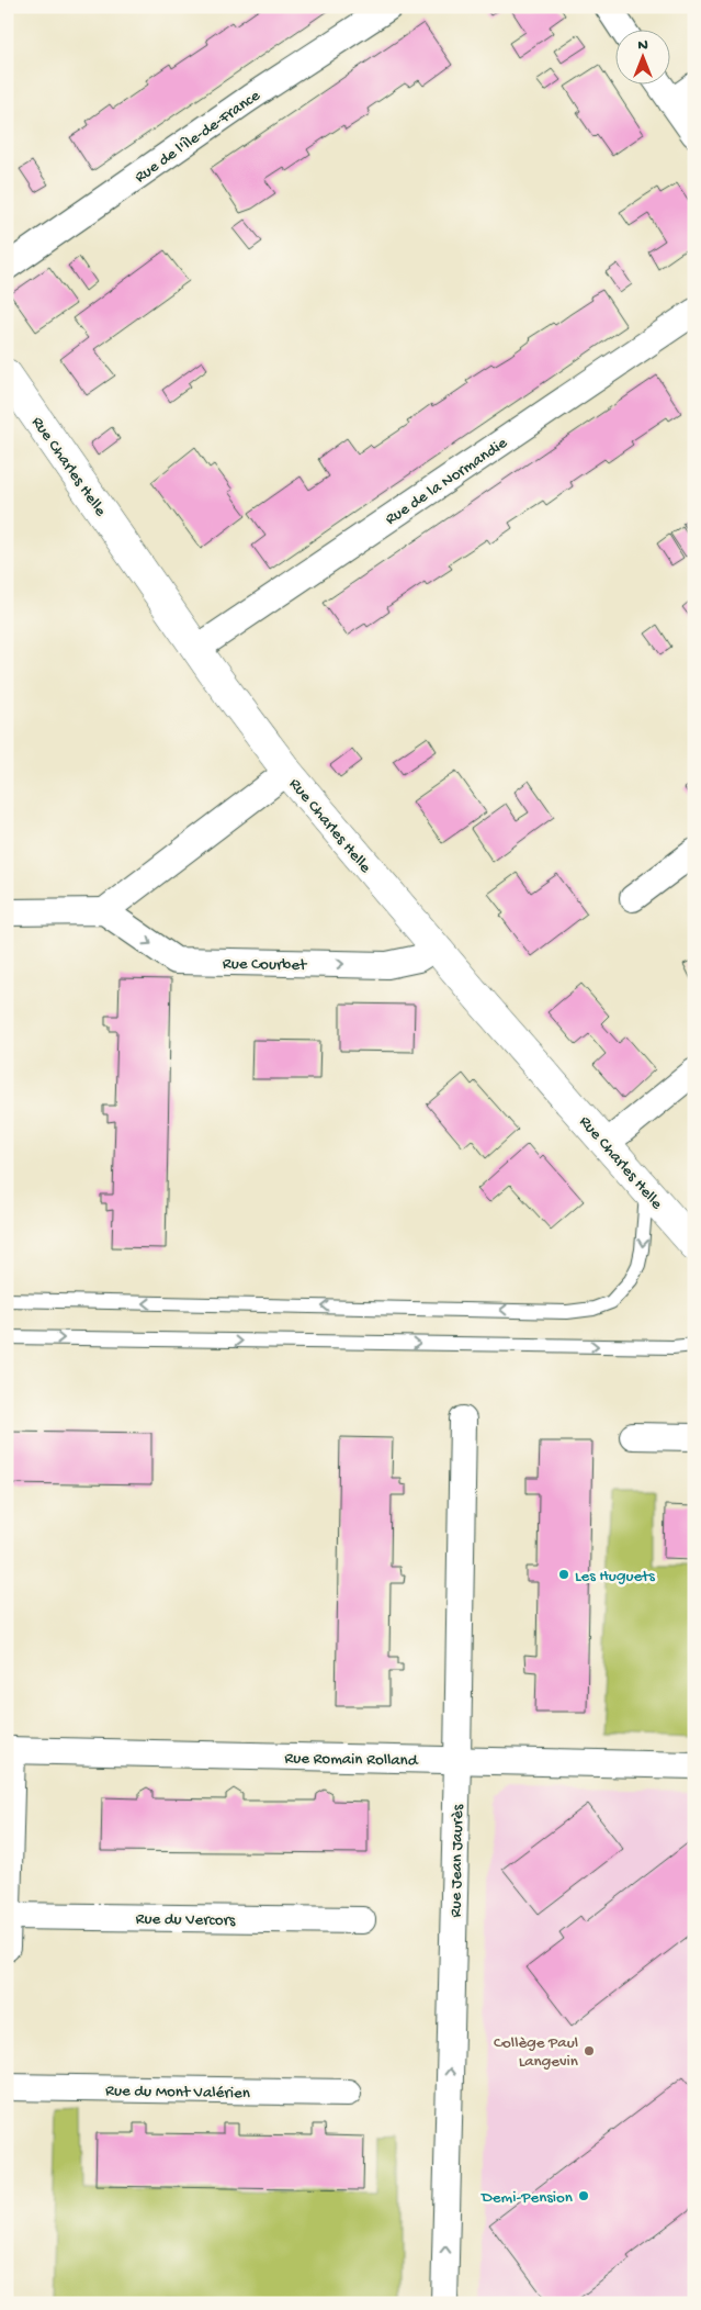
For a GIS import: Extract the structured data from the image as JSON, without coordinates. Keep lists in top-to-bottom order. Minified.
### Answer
{"streets":{"street":["Rue de l'Île-de-France","Rue Charles Helle","Rue de la Normandie","Rue Courbet","Rue Romain Rolland","Rue Jean Jaurès","Rue du Vercors","Rue du Mont Valérien"]},"crossings":[["Rue Charles Helle","Rue de la Normandie"],["Rue Charles Helle","Rue Courbet"],["Rue Romain Rolland","Rue Jean Jaurès"]],"one_way":["Rue Courbet","Rue Jean Jaurès"],"places":["Les Huguets","Collège Paul Langevin","Demi-Pension"],"north":"top"}
